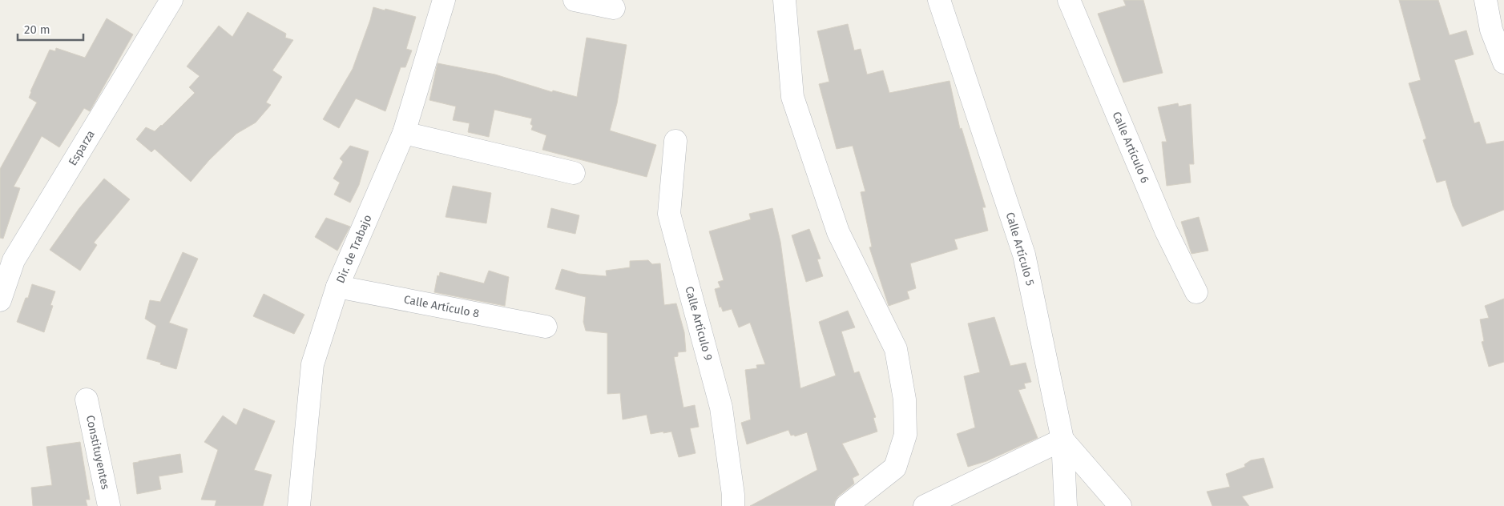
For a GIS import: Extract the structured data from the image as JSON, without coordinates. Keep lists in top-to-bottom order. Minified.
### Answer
{"streets":{"street":["Calle Artículo 6","Esparza","Dir. de Trabajo","Calle Artículo 5","Calle Artículo 8","Calle Artículo 9","Constituyentes"]},"crossings":[["Dir. de Trabajo","Calle Artículo 8"]],"scale_bar":"20 m"}
